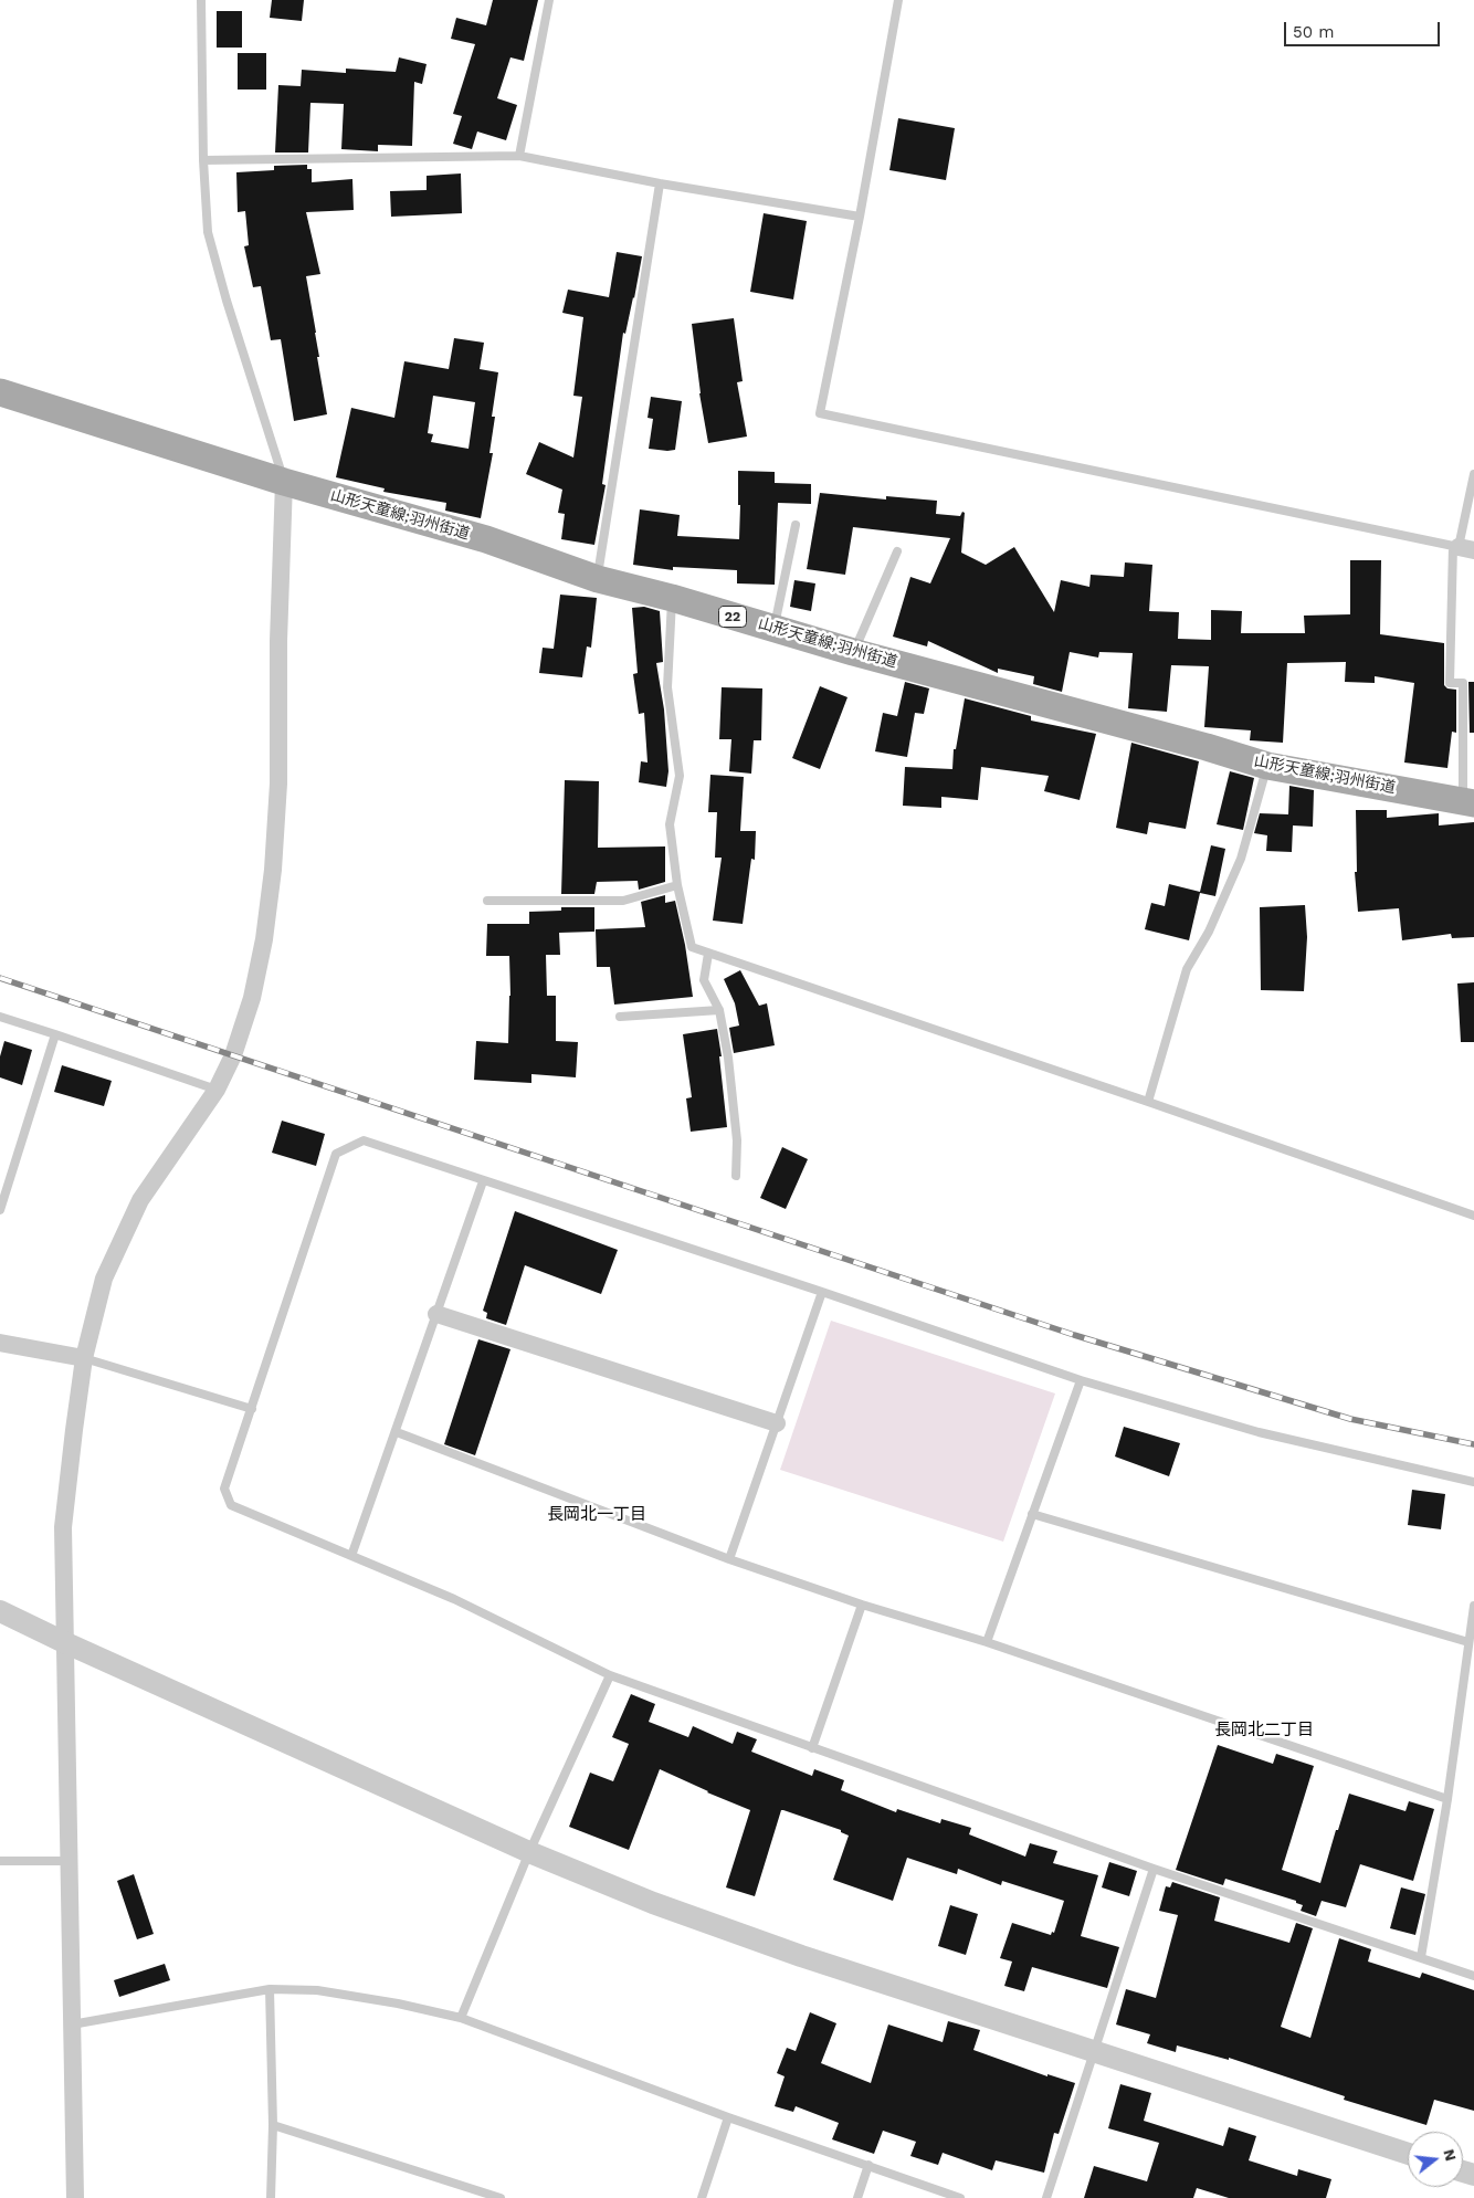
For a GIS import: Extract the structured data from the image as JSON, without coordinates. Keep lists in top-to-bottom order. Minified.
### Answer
{"streets":{"main road":["山形天童線;羽州街道","22"]},"districts":["長岡北一丁目","長岡北二丁目"],"scale_bar":"50 m","north":"right"}
